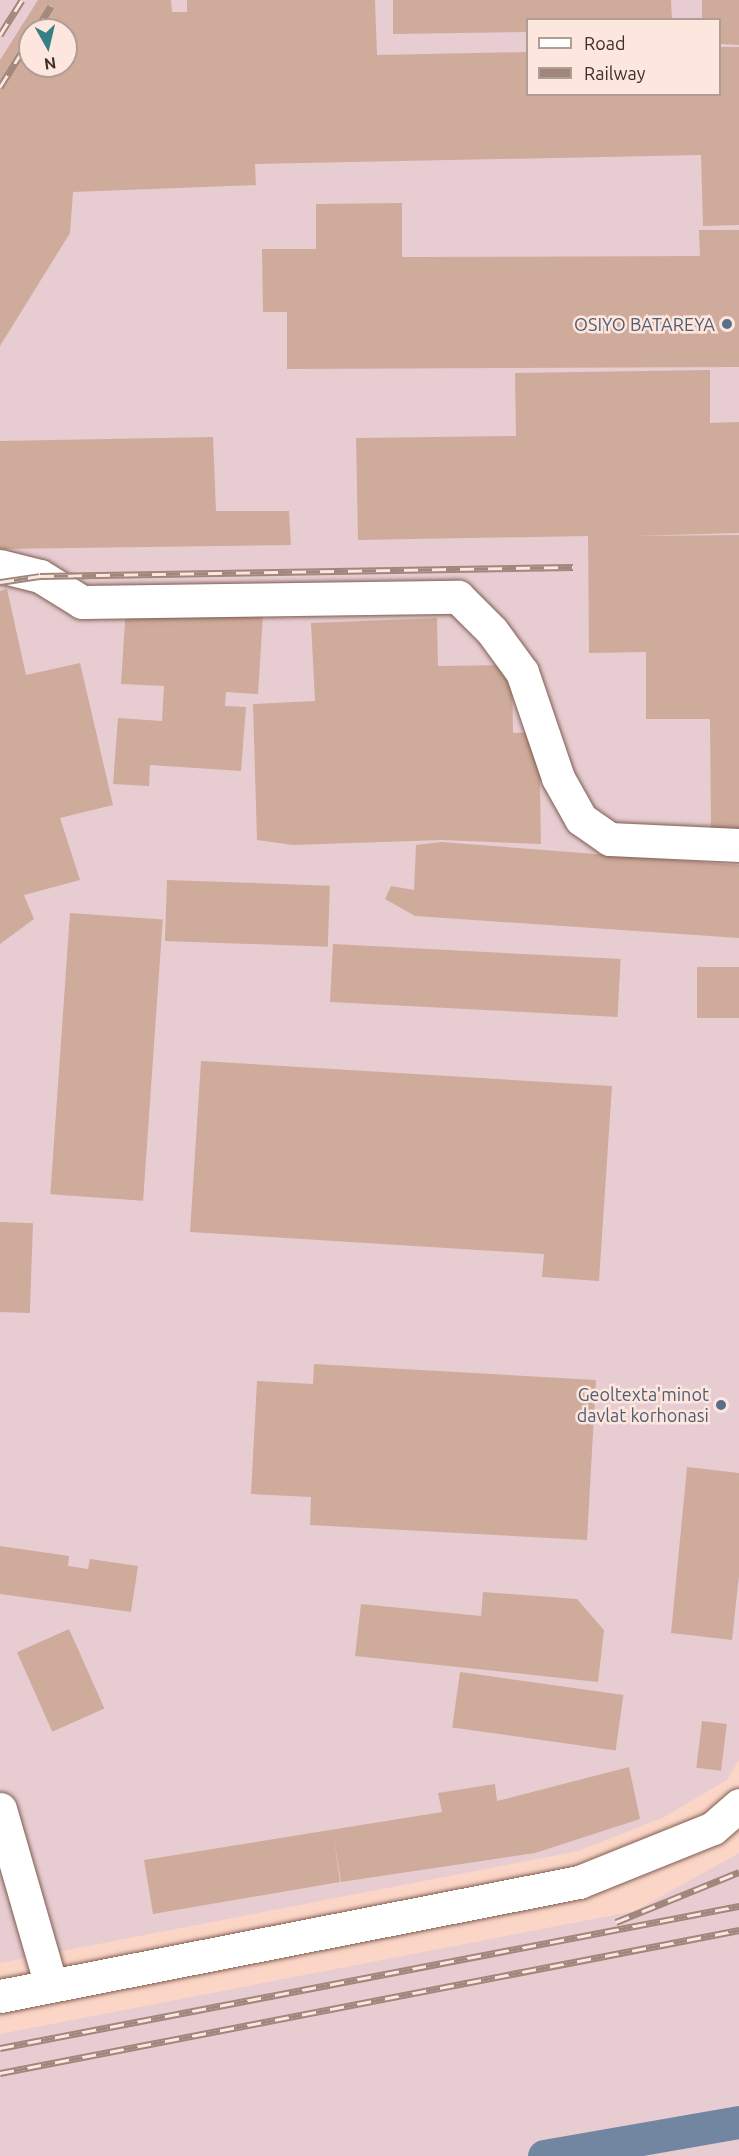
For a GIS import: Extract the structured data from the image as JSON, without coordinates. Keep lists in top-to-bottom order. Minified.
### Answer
{"places":["OSIYO BATAREYA","Geoltexta'minot davlat korhonasi"],"legend":["Road","Railway"],"north":"bottom"}
